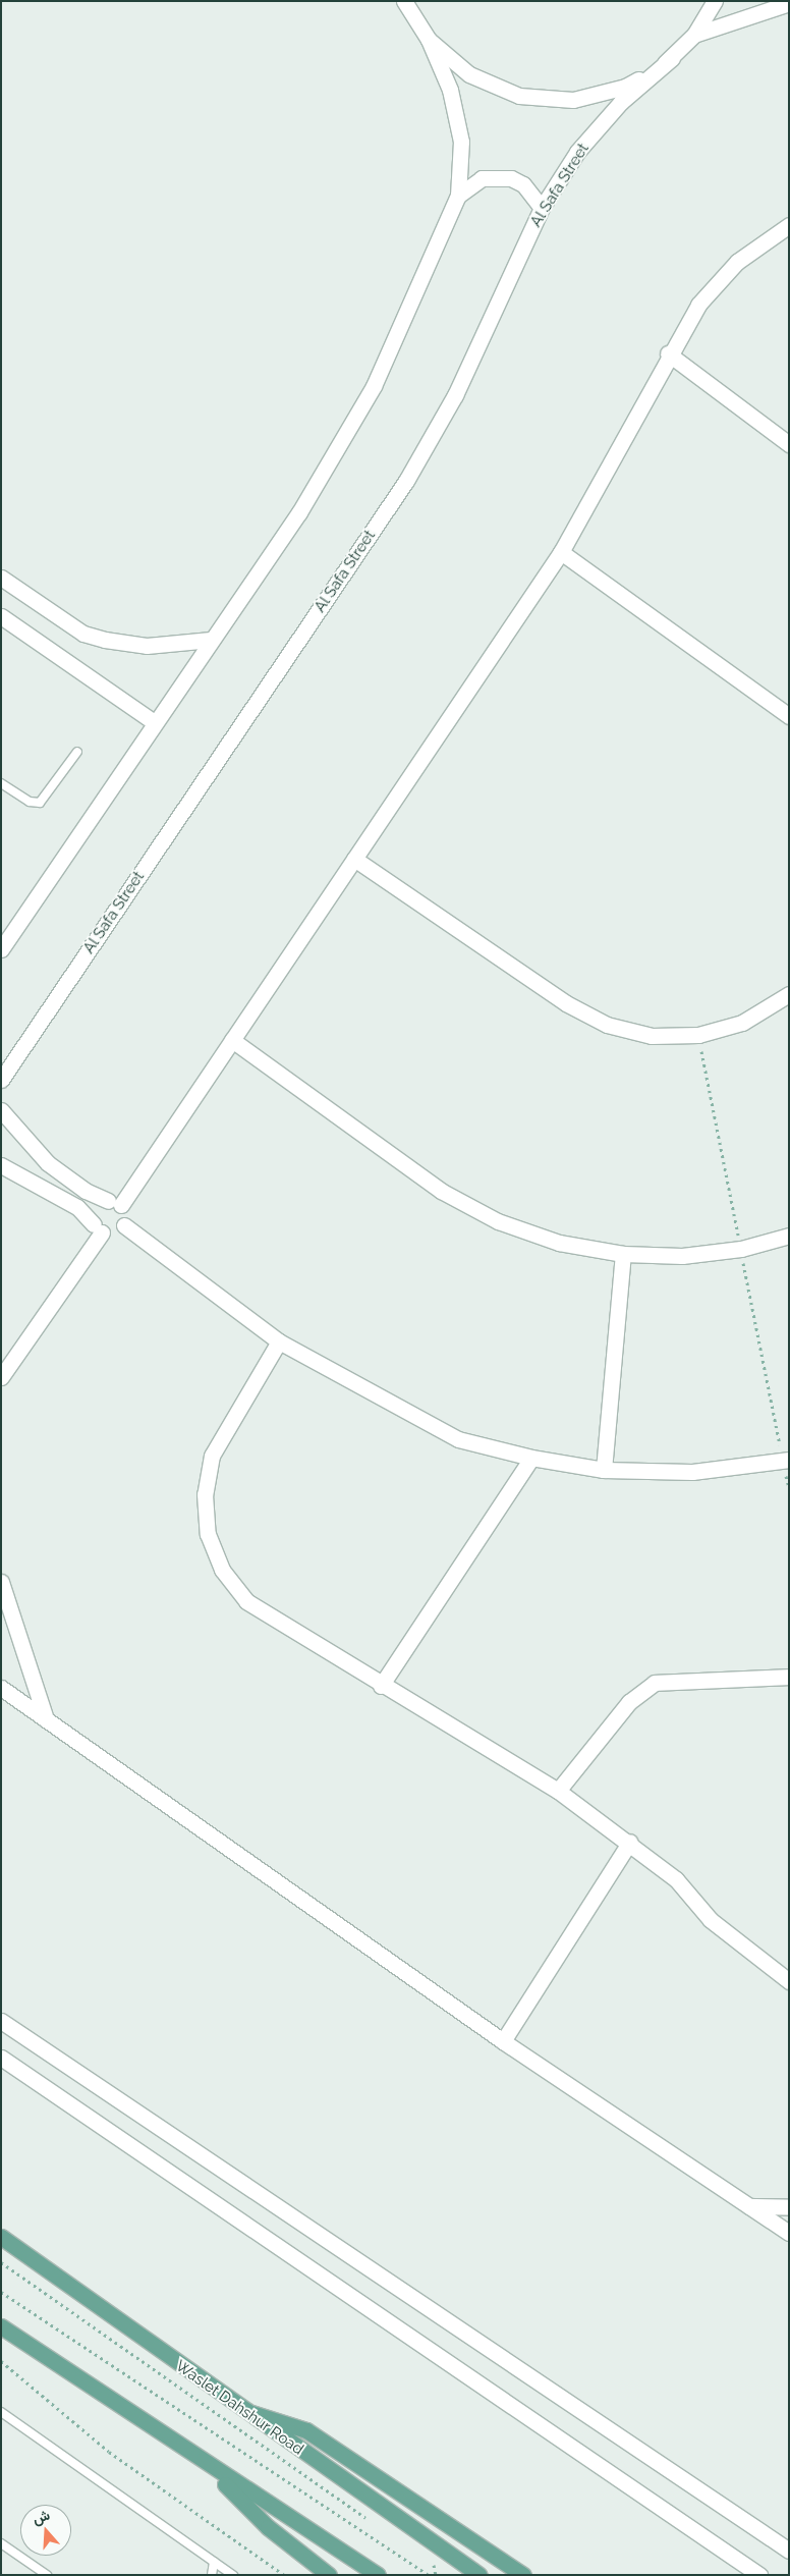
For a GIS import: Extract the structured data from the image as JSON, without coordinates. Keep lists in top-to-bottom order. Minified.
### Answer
{"streets":{"main road":["Waslet Dahshur Road"],"street":["Al Safa Street"]},"north":"top"}
